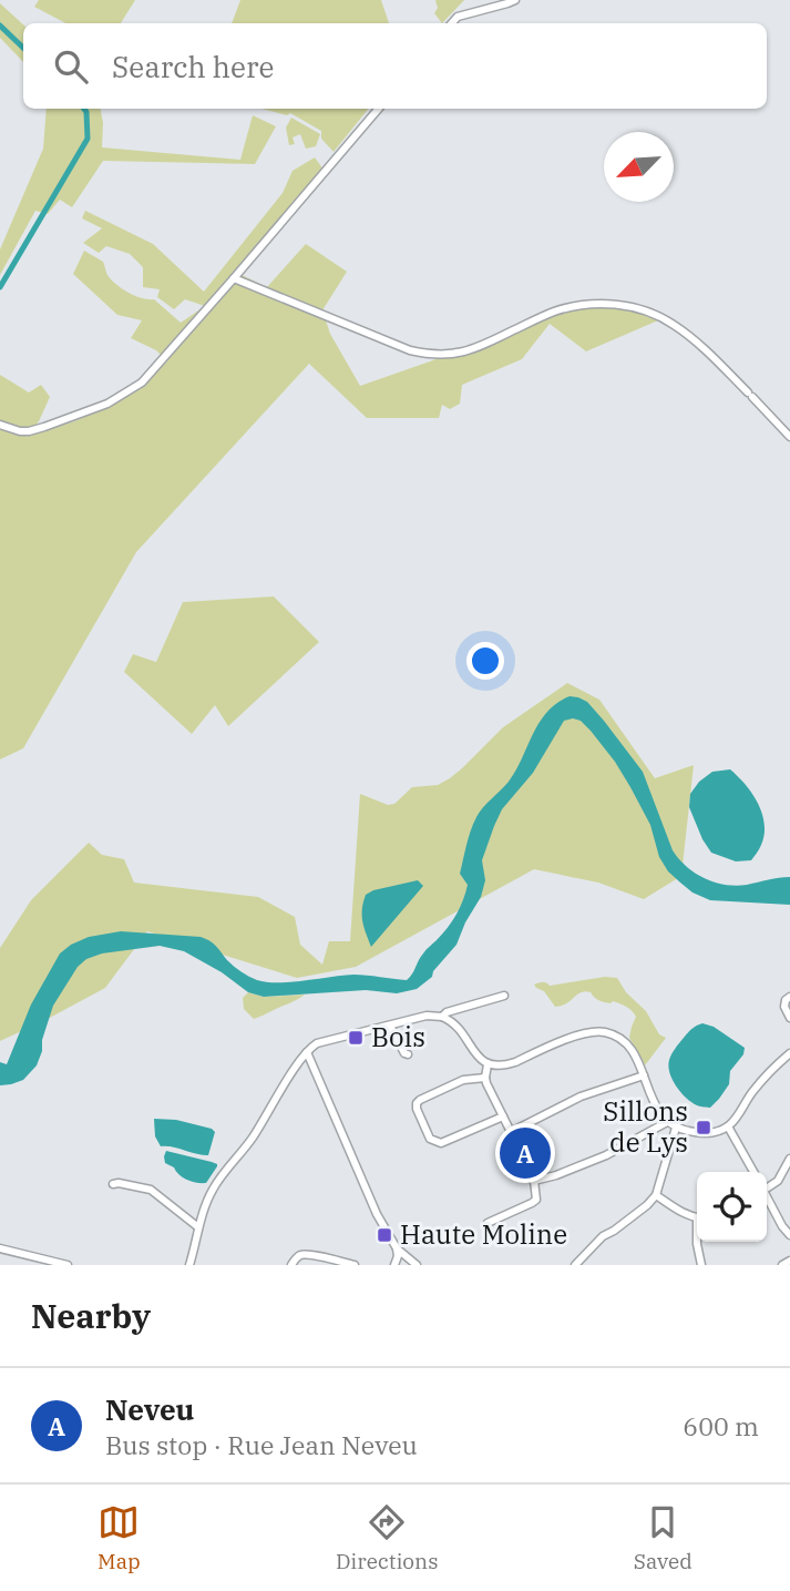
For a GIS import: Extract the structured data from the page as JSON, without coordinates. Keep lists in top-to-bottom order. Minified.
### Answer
{"places":{"transit":["Bois","Sillons de Lys","Haute Moline"]},"north":"bottom left","page":{"search":"Search here","pins":"A","heading":"Nearby","list":[{"mark":"A","name":"Neveu","note":"Bus stop · Rue Jean Neveu","value":"600 m"}],"nav":["Map","Directions","Saved"]}}
